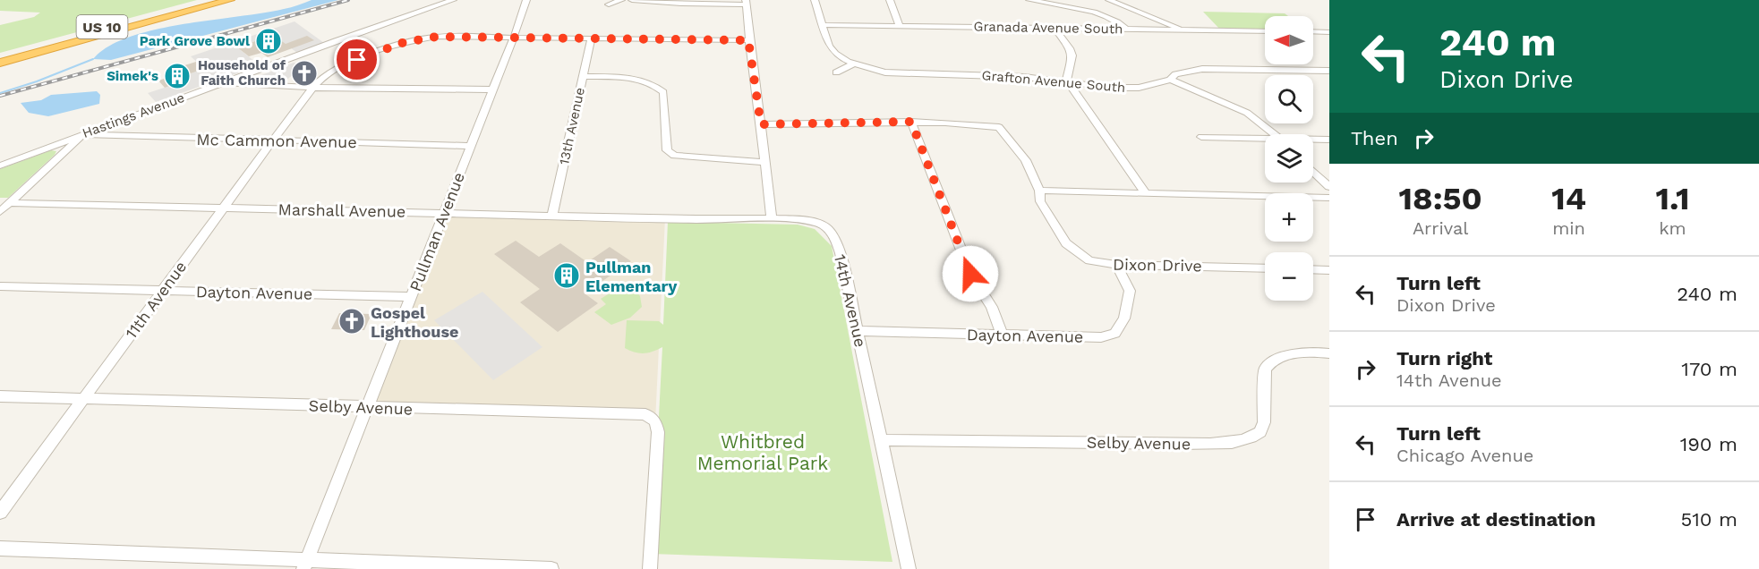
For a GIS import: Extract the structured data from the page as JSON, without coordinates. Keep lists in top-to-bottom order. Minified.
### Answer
{"streets":{"highway":["US 10"],"street":["Granada Avenue South","Grafton Avenue South","Hastings Avenue","13th Avenue","Mc Cammon Avenue","Marshall Avenue","Pullman Avenue","Dixon Drive","Dayton Avenue","11th Avenue","14th Avenue","Selby Avenue"]},"crossings":[["Granada Avenue South","Grafton Avenue South"],["Hastings Avenue","Mc Cammon Avenue"],["13th Avenue","Marshall Avenue"],["13th Avenue","11th Avenue"],["Mc Cammon Avenue","Pullman Avenue"],["Mc Cammon Avenue","11th Avenue"],["Marshall Avenue","Pullman Avenue"],["Marshall Avenue","11th Avenue"],["Marshall Avenue","14th Avenue"],["Pullman Avenue","Dayton Avenue"],["Pullman Avenue","11th Avenue"],["Pullman Avenue","Selby Avenue"],["Dixon Drive","Dayton Avenue"],["Dayton Avenue","11th Avenue"],["Dayton Avenue","14th Avenue"],["11th Avenue","Selby Avenue"],["14th Avenue","Selby Avenue"]],"parks":["Whitbred Memorial Park"],"places":{"building":["Park Grove Bowl","Simek's","Pullman Elementary"],"church":["Household of Faith Church","Gospel Lighthouse"]},"north":"left","page":{"turn":["240 m","Dixon Drive"],"map_buttons":["+","−"],"then":"Then","eta":["18:50","Arrival","14","min","1.1","km"],"list":[{"name":"Turn left","note":"Dixon Drive","value":"240 m"},{"name":"Turn right","note":"14th Avenue","value":"170 m"},{"name":"Turn left","note":"Chicago Avenue","value":"190 m"},{"name":"Arrive at destination","value":"510 m"}]}}
